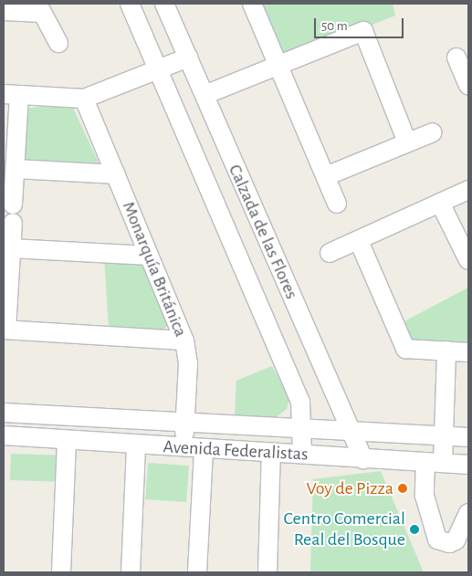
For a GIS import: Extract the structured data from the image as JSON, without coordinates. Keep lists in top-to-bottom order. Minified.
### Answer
{"streets":{"street":["Calzada de las Flores","Monarquía Británica","Avenida Federalistas"]},"crossings":[["Calzada de las Flores","Avenida Federalistas"],["Monarquía Británica","Avenida Federalistas"]],"places":["Voy de Pizza","Centro Comercial Real del Bosque"],"scale_bar":"50 m"}
